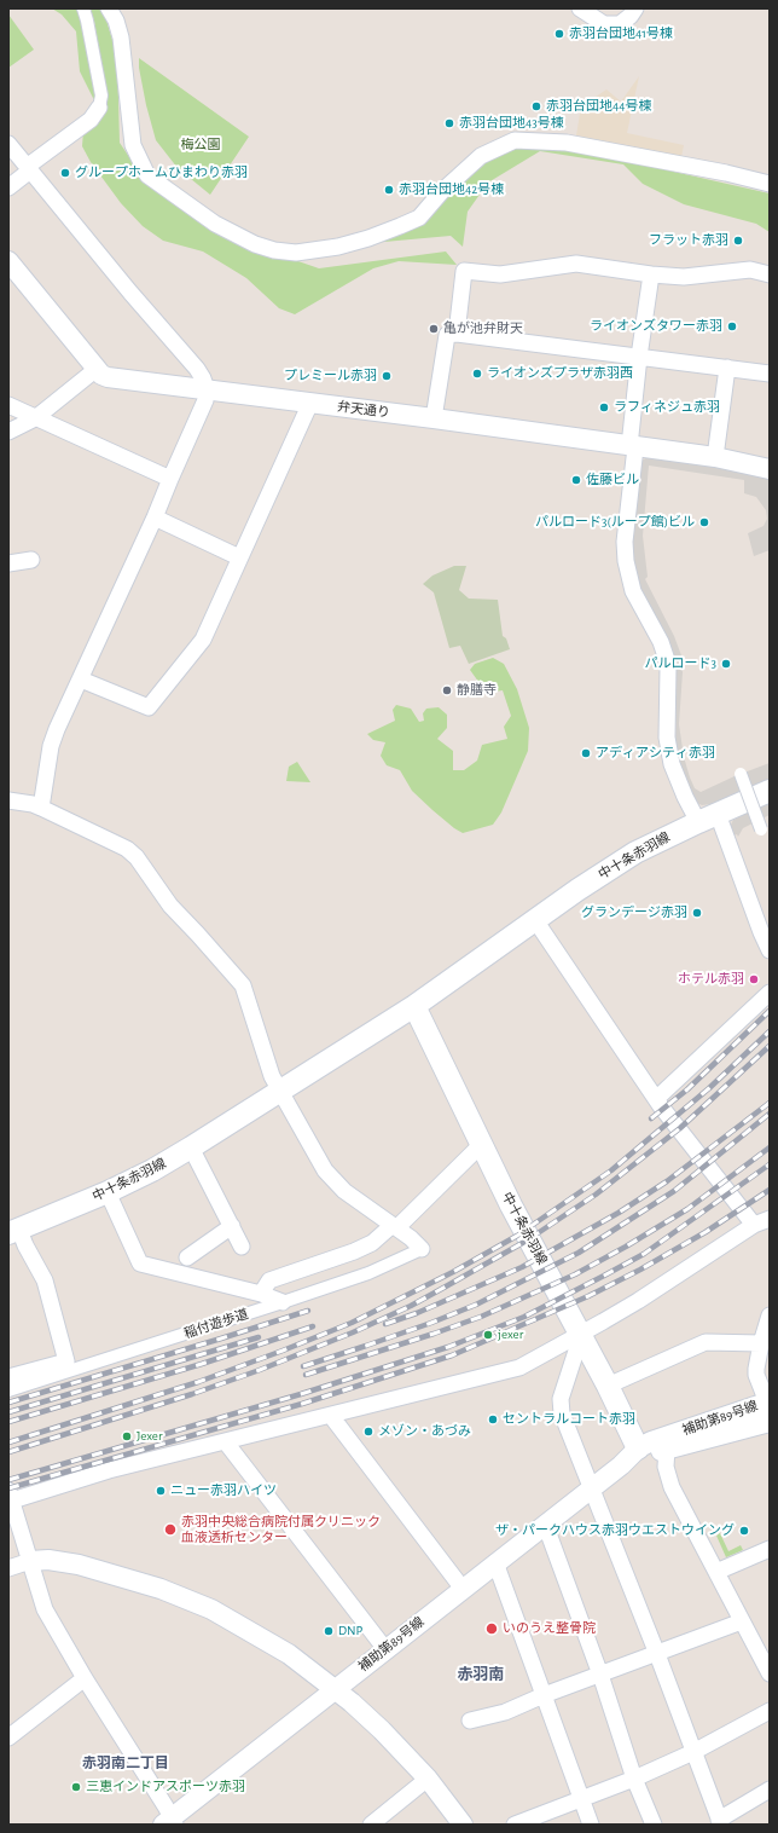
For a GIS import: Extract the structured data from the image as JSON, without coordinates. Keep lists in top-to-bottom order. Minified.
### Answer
{"streets":{"main road":["中十条赤羽線"],"street":["弁天通り","稲付遊歩道","補助第89号線"]},"crossings":[["中十条赤羽線","補助第89号線"]],"districts":["赤羽南","赤羽南二丁目"],"parks":["梅公園"],"places":["赤羽台団地41号棟","赤羽台団地44号棟","赤羽台団地43号棟","グループホームひまわり赤羽","赤羽台団地42号棟","フラット赤羽","ライオンズタワー赤羽","亀が池弁財天","ライオンズプラザ赤羽西","プレミール赤羽","ラフィネジュ赤羽","佐藤ビル","パルロード3(ループ館)ビル","パルロード3","静膳寺","アディアシティ赤羽","グランデージ赤羽","ホテル赤羽","jexer","セントラルコート赤羽","メゾン・あづみ","Jexer","ニュー赤羽ハイツ","赤羽中央総合病院付属クリニック 血液透析センター","ザ・パークハウス赤羽ウエストウイング","いのうえ整骨院","DNP","三恵インドアスポーツ赤羽"]}
